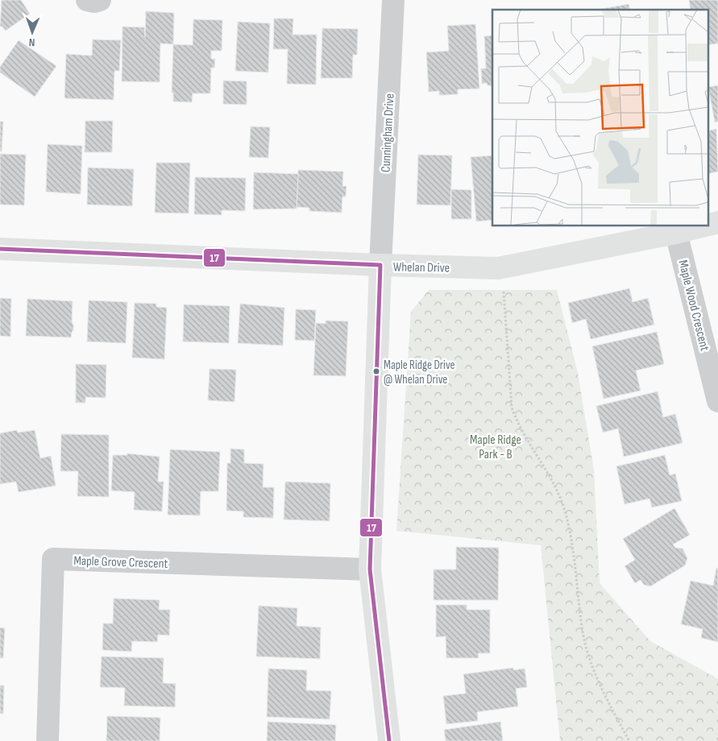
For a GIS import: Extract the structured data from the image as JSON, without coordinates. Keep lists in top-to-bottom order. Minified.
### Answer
{"streets":{"street":["Cunningham Drive","Whelan Drive","Maple Wood Crescent","Maple Grove Crescent"]},"crossings":[["Cunningham Drive","Whelan Drive"],["Whelan Drive","Maple Wood Crescent"]],"parks":["Maple Ridge Park - B"],"places":["Maple Ridge Drive @ Whelan Drive"],"lines":["transit line 17"],"north":"bottom"}
